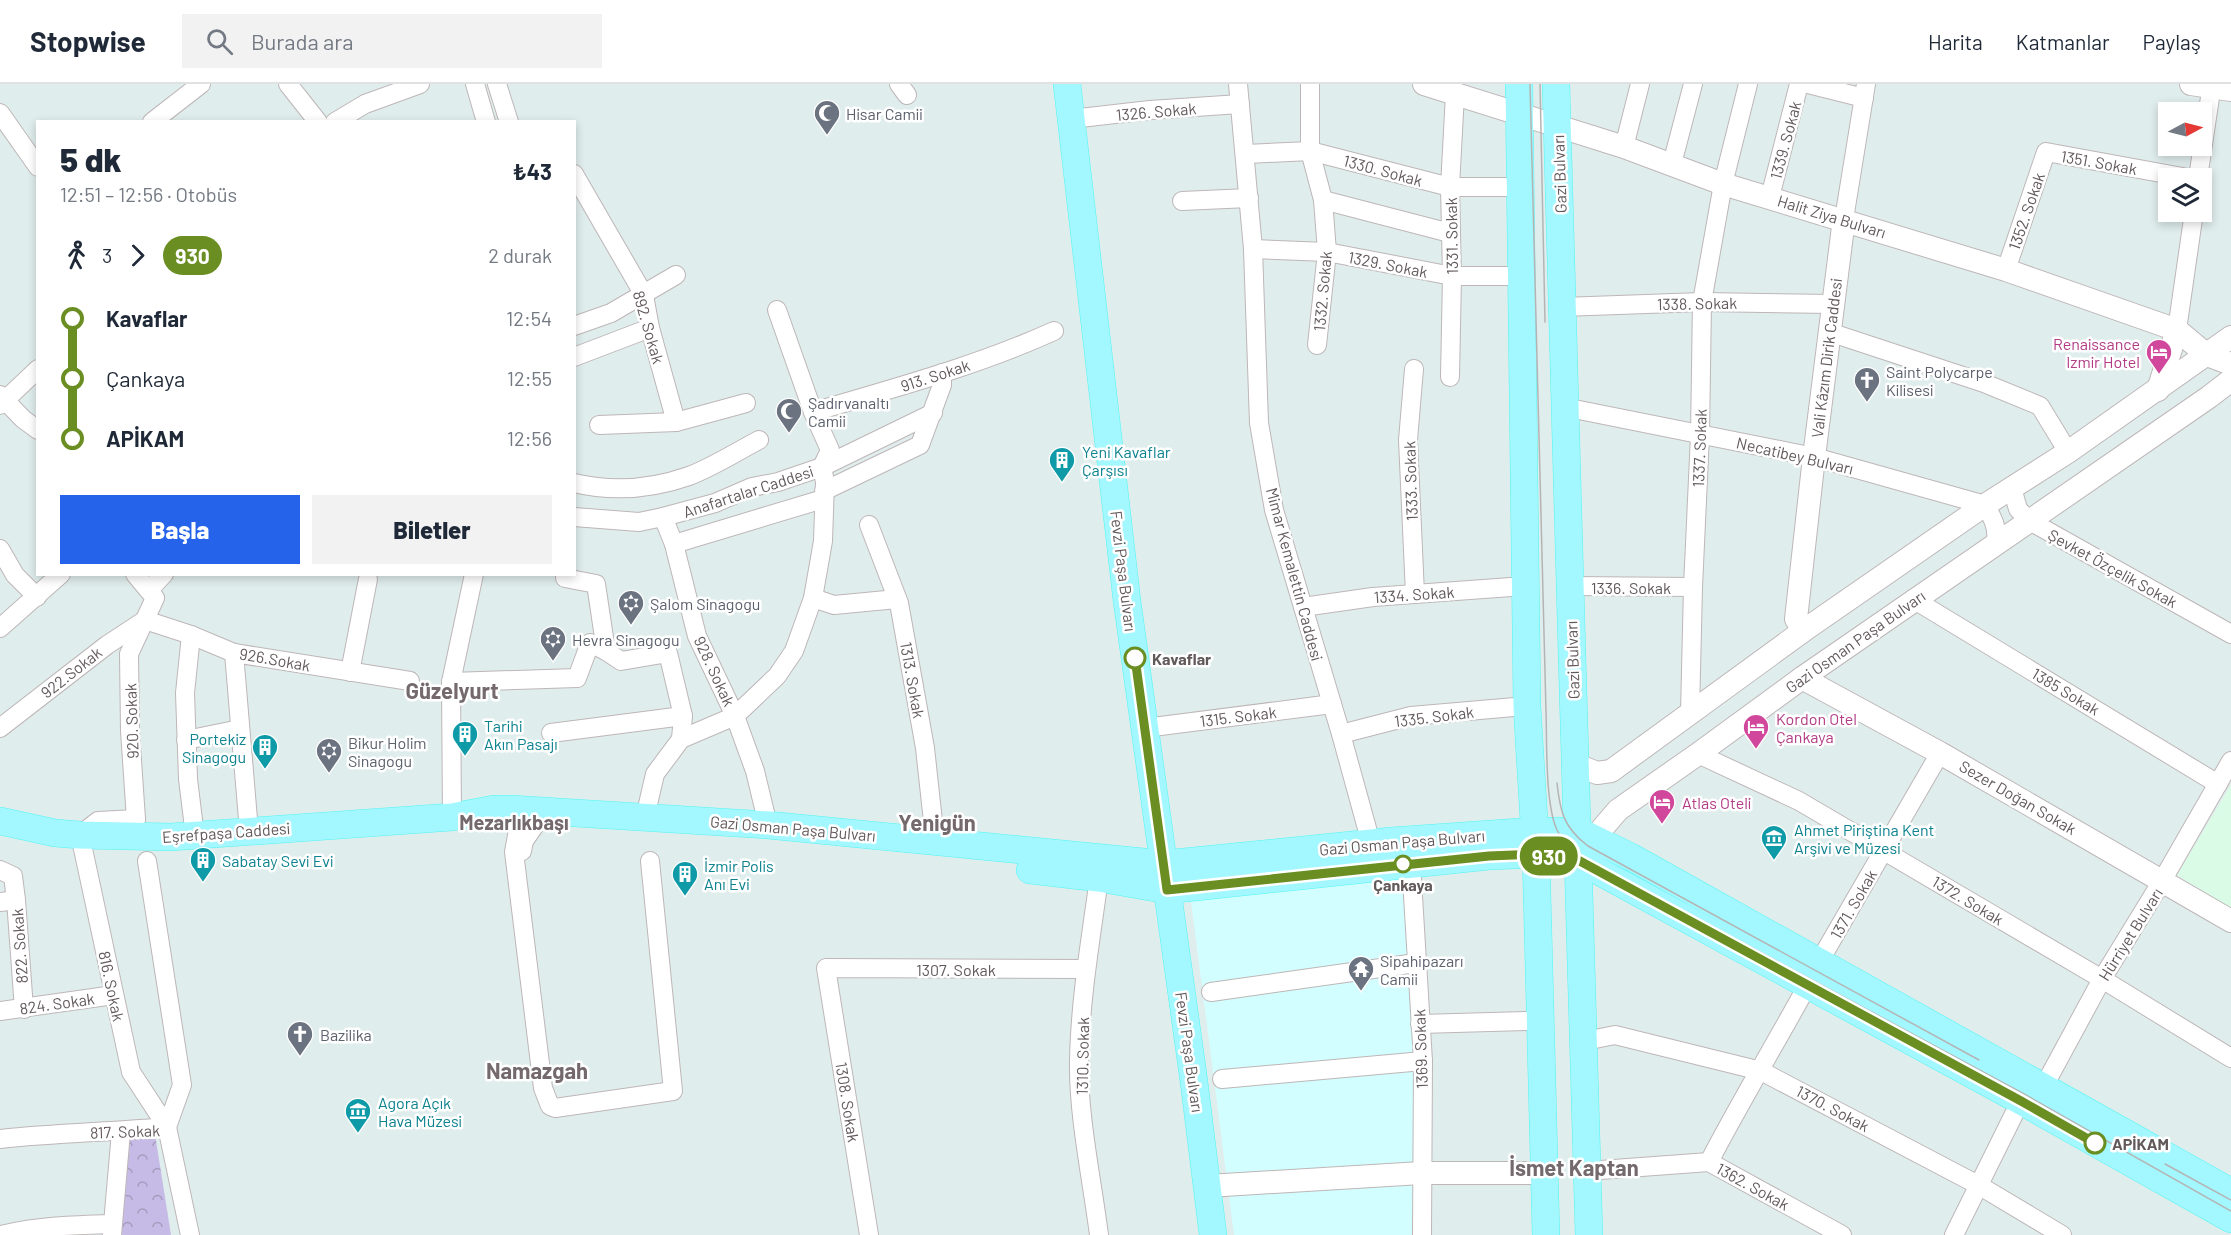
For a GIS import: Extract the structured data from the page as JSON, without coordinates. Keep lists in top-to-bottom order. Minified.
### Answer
{"streets":{"main road":["Gazi Bulvarı","Fevzi Paşa Bulvarı","Gazi Osman Paşa Bulvarı","Eşrefpaşa Caddesi"],"street":["1326. Sokak","1339. Sokak","1351. Sokak","1330. Sokak","1352. Sokak","Halit Ziya Bulvarı","1331. Sokak","1329. Sokak","1332. Sokak","1338. Sokak","892. Sokak","Vali Kâzım Dirik Caddesi","913. Sokak","1337. Sokak","Necatibey Bulvarı","1333. Sokak","Anafartalar Caddesi","Şevket Özçelik Sokak","Mimar Kemalettin Caddesi","1336. Sokak","1334. Sokak","926.Sokak","928. Sokak","922.Sokak","1313. Sokak","1385 Sokak","1315. Sokak","1335. Sokak","920. Sokak","Sezer Doğan Sokak","1372. Sokak","1371. Sokak","Hürriyet Bulvarı","822. Sokak","1307. Sokak","816. Sokak","824. Sokak","1369. Sokak","1310. Sokak","1308. Sokak","1370. Sokak","817. Sokak","1362. Sokak"]},"crossings":[["1326. Sokak","Fevzi Paşa Bulvarı"],["1326. Sokak","Mimar Kemalettin Caddesi"],["1339. Sokak","Halit Ziya Bulvarı"],["1351. Sokak","1352. Sokak"],["1330. Sokak","1331. Sokak"],["1330. Sokak","1332. Sokak"],["1330. Sokak","Mimar Kemalettin Caddesi"],["Gazi Bulvarı","Halit Ziya Bulvarı"],["Gazi Bulvarı","1338. Sokak"],["Gazi Bulvarı","Necatibey Bulvarı"],["Gazi Bulvarı","1336. Sokak"],["Gazi Bulvarı","Gazi Osman Paşa Bulvarı"],["1352. Sokak","Halit Ziya Bulvarı"],["Halit Ziya Bulvarı","1331. Sokak"],["Halit Ziya Bulvarı","Vali Kâzım Dirik Caddesi"],["Halit Ziya Bulvarı","1337. Sokak"],["1331. Sokak","1329. Sokak"],["1329. Sokak","1332. Sokak"],["1329. Sokak","Mimar Kemalettin Caddesi"],["1338. Sokak","Vali Kâzım Dirik Caddesi"],["1338. Sokak","1337. Sokak"],["Vali Kâzım Dirik Caddesi","Necatibey Bulvarı"],["1337. Sokak","Necatibey Bulvarı"],["1337. Sokak","1336. Sokak"],["1333. Sokak","1334. Sokak"],["Anafartalar Caddesi","928. Sokak"],["Şevket Özçelik Sokak","Gazi Osman Paşa Bulvarı"],["Fevzi Paşa Bulvarı","Gazi Osman Paşa Bulvarı"],["Fevzi Paşa Bulvarı","1315. Sokak"],["Mimar Kemalettin Caddesi","1334. Sokak"],["Mimar Kemalettin Caddesi","Gazi Osman Paşa Bulvarı"],["Mimar Kemalettin Caddesi","1315. Sokak"],["Mimar Kemalettin Caddesi","1335. Sokak"],["Gazi Osman Paşa Bulvarı","928. Sokak"],["Gazi Osman Paşa Bulvarı","1313. Sokak"],["Gazi Osman Paşa Bulvarı","1385 Sokak"],["Gazi Osman Paşa Bulvarı","Sezer Doğan Sokak"],["Gazi Osman Paşa Bulvarı","Eşrefpaşa Caddesi"],["Gazi Osman Paşa Bulvarı","1372. Sokak"],["Gazi Osman Paşa Bulvarı","1369. Sokak"],["Gazi Osman Paşa Bulvarı","1310. Sokak"],["926.Sokak","922.Sokak"],["926.Sokak","920. Sokak"],["922.Sokak","920. Sokak"],["1385 Sokak","Hürriyet Bulvarı"],["920. Sokak","Eşrefpaşa Caddesi"],["Sezer Doğan Sokak","1371. Sokak"],["Sezer Doğan Sokak","Hürriyet Bulvarı"],["Eşrefpaşa Caddesi","816. Sokak"],["1372. Sokak","1371. Sokak"],["1372. Sokak","Hürriyet Bulvarı"],["Hürriyet Bulvarı","1370. Sokak"],["822. Sokak","824. Sokak"],["1307. Sokak","1310. Sokak"],["1307. Sokak","1308. Sokak"],["816. Sokak","824. Sokak"],["816. Sokak","817. Sokak"]],"districts":["Güzelyurt","Mezarlıkbaşı","Yenigün","Namazgah","İsmet Kaptan"],"places":{"mosque":["Hisar Camii","Şadırvanaltı Camii"],"hotel":["Renaissance Izmir Hotel","Kordon Otel Çankaya","Atlas Oteli"],"church":["Saint Polycarpe Kilisesi","Bazilika"],"building":["Yeni Kavaflar Çarşısı","Tarihi Akın Pasajı","Portekiz Sinagogu","Sabatay Sevi Evi","İzmir Polis Anı Evi"],"synagogue":["Şalom Sinagogu","Hevra Sinagogu","Bikur Holim Sinagogu"],"other":["Kavaflar","Çankaya","APİKAM"],"museum":["Ahmet Piriştina Kent Arşivi ve Müzesi","Agora Açık Hava Müzesi"],"temple":["Sipahipazarı Camii"]},"lines":["bus line 930"],"north":"right","page":{"header":"Stopwise","search":"Burada ara","nav":["Harita","Katmanlar","Paylaş"],"on_map":"930","heading":["5 dk","12:51 – 12:56 · Otobüs","₺43"],"legs":["3","930","2 durak"],"list":[{"name":"Kavaflar","value":"12:54"},{"name":"Çankaya","value":"12:55"},{"name":"APİKAM","value":"12:56"}],"buttons":["Başla","Biletler"]}}
